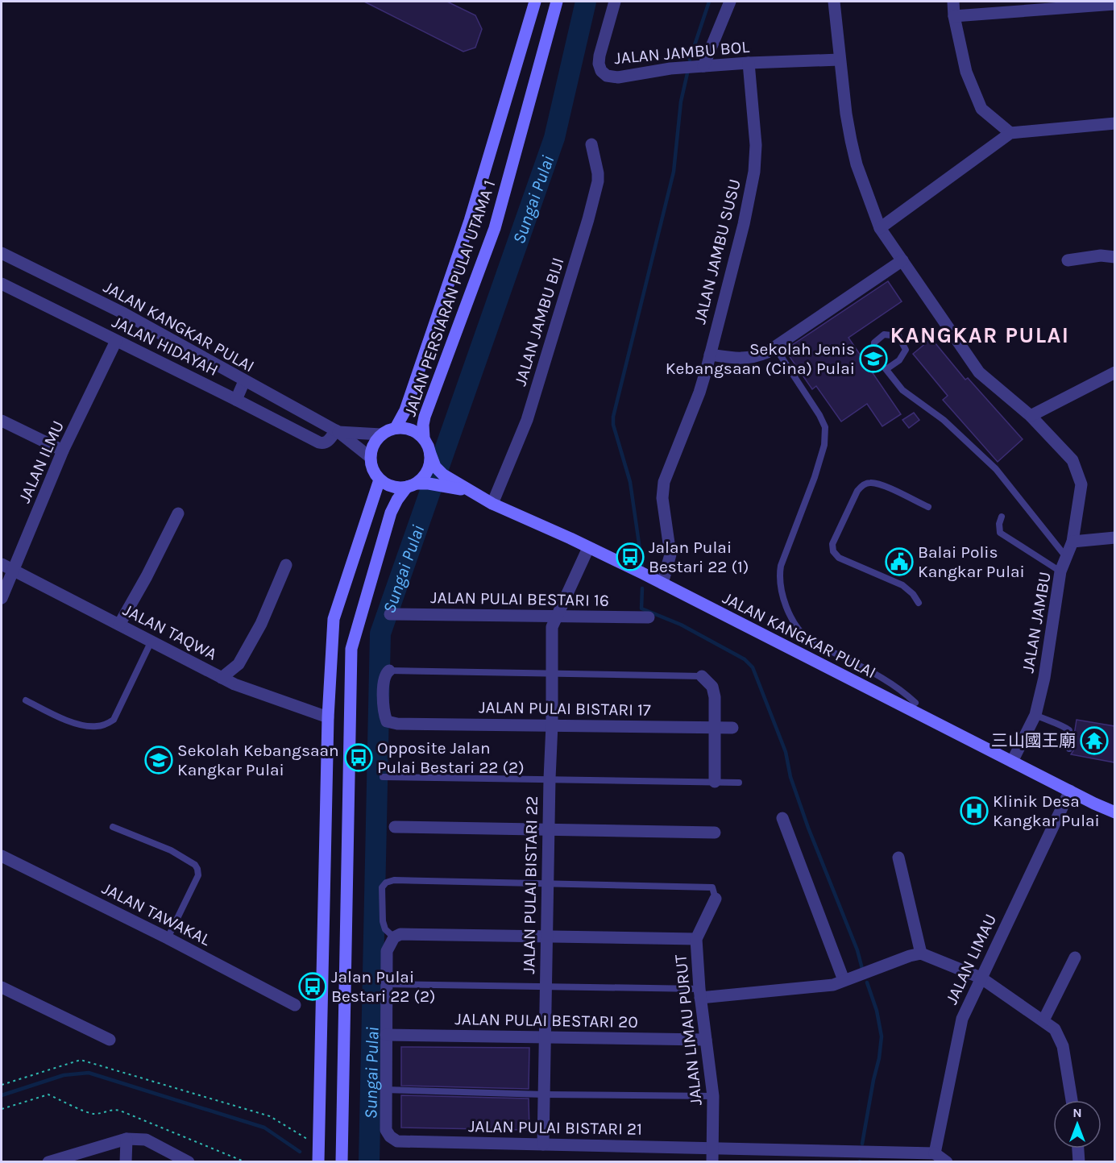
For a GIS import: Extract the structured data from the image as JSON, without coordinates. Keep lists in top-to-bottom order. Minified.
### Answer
{"streets":{"main road":["JALAN PERSIARAN PULAI UTAMA 1","JALAN KANGKAR PULAI"],"street":["JALAN JAMBU BOL","JALAN JAMBU SUSU","JALAN JAMBU BIJI","JALAN HIDAYAH","JALAN ILMU","JALAN PULAI BESTARI 16","JALAN JAMBU","JALAN TAQWA","JALAN PULAI BISTARI 17","JALAN PULAI BISTARI 22","JALAN TAWAKAL","JALAN LIMAU","JALAN PULAI BESTARI 20","JALAN LIMAU PURUT","JALAN PULAI BISTARI 21"]},"crossings":[["JALAN JAMBU BOL","JALAN JAMBU SUSU"],["JALAN JAMBU SUSU","JALAN KANGKAR PULAI"],["JALAN PERSIARAN PULAI UTAMA 1","JALAN KANGKAR PULAI"],["JALAN JAMBU BIJI","JALAN KANGKAR PULAI"],["JALAN KANGKAR PULAI","JALAN HIDAYAH"],["JALAN KANGKAR PULAI","JALAN JAMBU"],["JALAN KANGKAR PULAI","JALAN PULAI BISTARI 22"],["JALAN KANGKAR PULAI","JALAN LIMAU"],["JALAN HIDAYAH","JALAN ILMU"],["JALAN ILMU","JALAN TAQWA"],["JALAN PULAI BESTARI 16","JALAN PULAI BISTARI 22"],["JALAN PULAI BISTARI 17","JALAN PULAI BISTARI 22"],["JALAN PULAI BISTARI 22","JALAN PULAI BESTARI 20"],["JALAN PULAI BISTARI 22","JALAN PULAI BISTARI 21"],["JALAN LIMAU","JALAN PULAI BISTARI 21"],["JALAN PULAI BESTARI 20","JALAN LIMAU PURUT"],["JALAN LIMAU PURUT","JALAN PULAI BISTARI 21"]],"districts":["KANGKAR PULAI"],"water":["Sungai Pulai"],"places":{"school or university":["Sekolah Jenis Kebangsaan (Cina) Pulai","Sekolah Kebangsaan Kangkar Pulai"],"bus stop":["Jalan Pulai Bestari 22 (1)","Opposite Jalan Pulai Bestari 22 (2)","Jalan Pulai Bestari 22 (2)"],"public building":["Balai Polis Kangkar Pulai"],"temple":["三山國王廟"],"hospital":["Klinik Desa Kangkar Pulai"]},"north":"top"}
